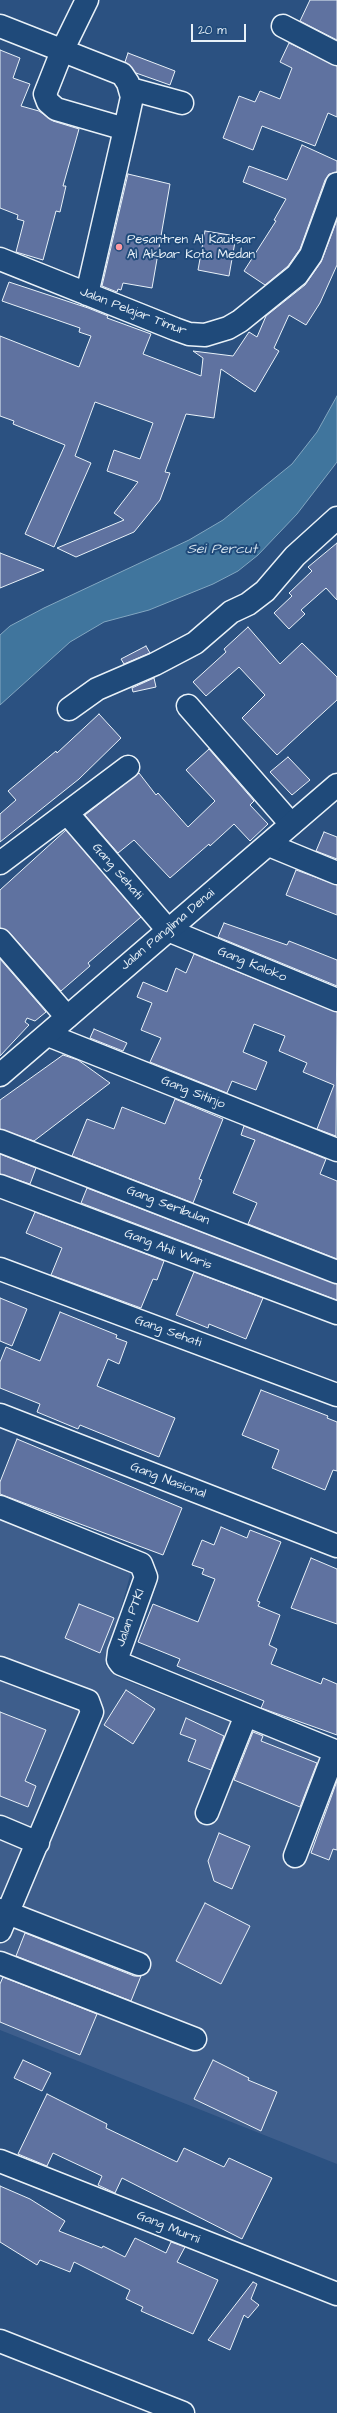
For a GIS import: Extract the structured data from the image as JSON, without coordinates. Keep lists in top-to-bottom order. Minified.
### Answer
{"streets":{"street":["Jalan Pelajar Timur","Gang Sehati","Jalan Panglima Denai","Gang Kaloko","Gang Sitinjo","Gang Seribulan","Gang Ahli Waris","Gang Nasional","Jalan PTKI","Gang Murni"]},"crossings":[["Gang Sehati","Jalan Panglima Denai"],["Gang Sehati","Gang Kaloko"],["Jalan Panglima Denai","Gang Kaloko"],["Jalan Panglima Denai","Gang Sitinjo"]],"water":["Sei Percut"],"places":["Pesantren Al Kautsar Al Akbar Kota Medan"],"scale_bar":"20 m"}
